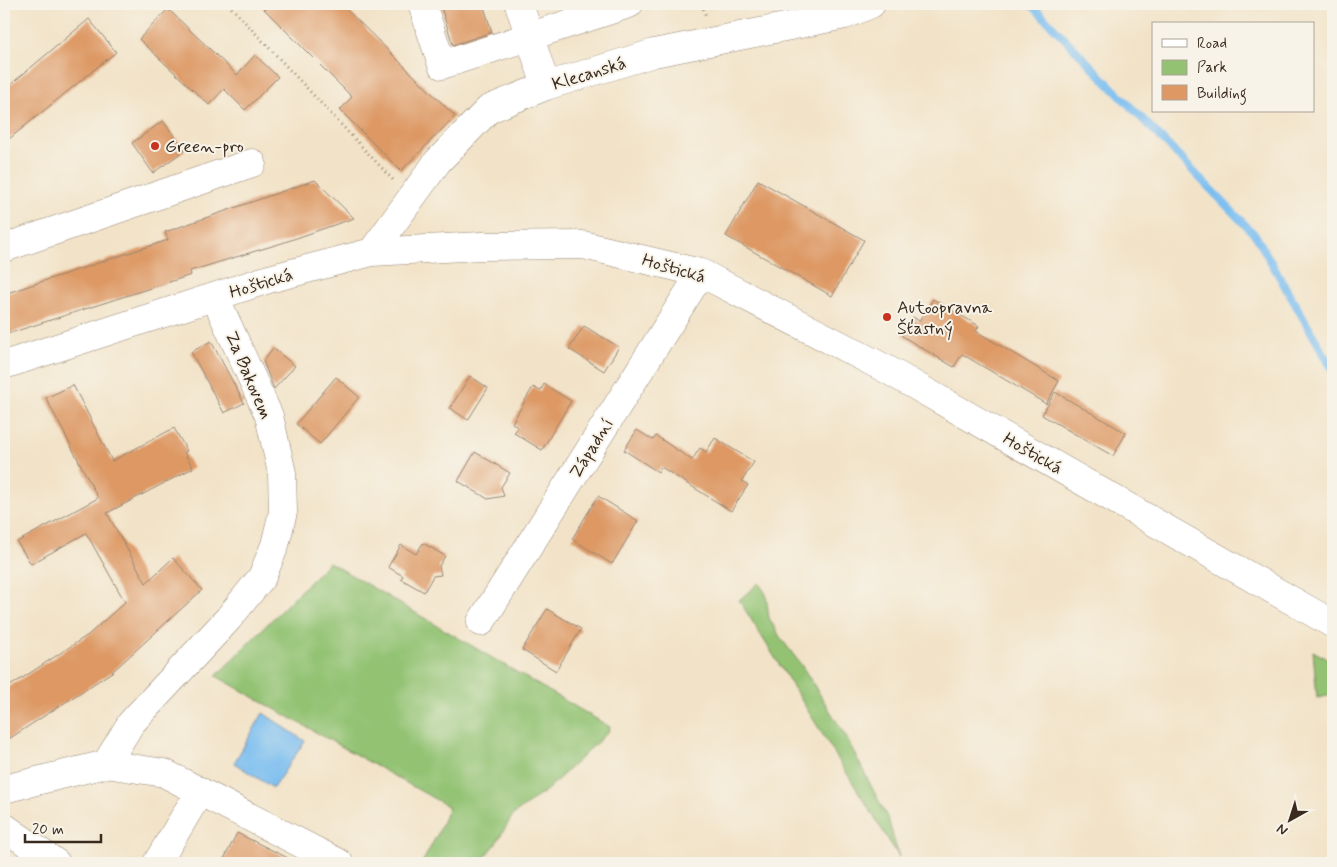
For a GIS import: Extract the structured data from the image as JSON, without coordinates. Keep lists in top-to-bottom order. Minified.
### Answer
{"streets":{"street":["Klecanská","Hoštická","Za Bakovem","Západní"]},"crossings":[["Klecanská","Hoštická"],["Hoštická","Za Bakovem"],["Hoštická","Západní"]],"places":["Green-pro","Autoopravna Šťastný"],"legend":["Road","Park","Building"],"scale_bar":"20 m","north":"bottom left"}
